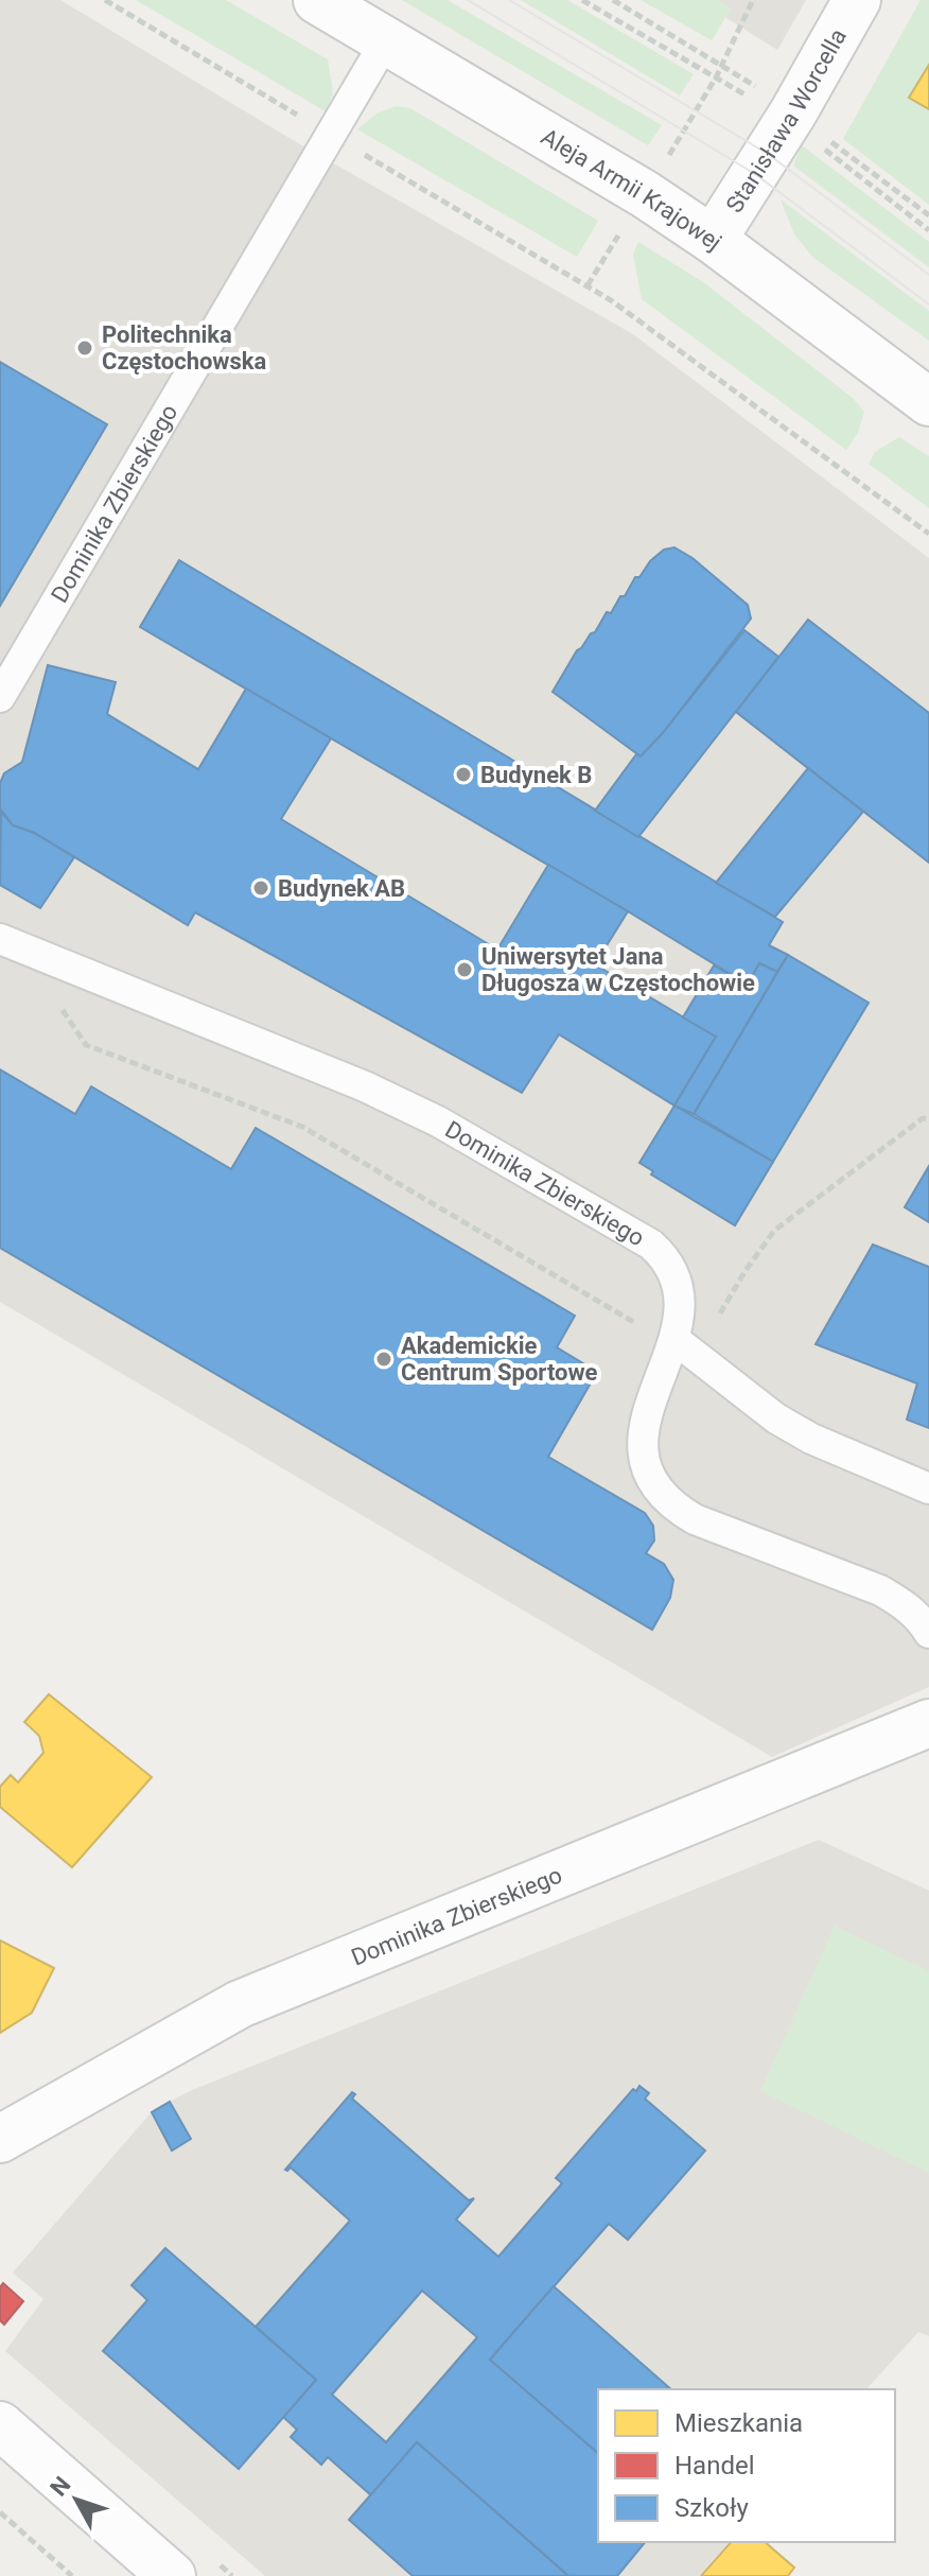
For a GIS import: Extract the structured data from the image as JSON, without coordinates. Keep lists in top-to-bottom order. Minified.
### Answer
{"streets":{"street":["Stanisława Worcella","Aleja Armii Krajowej","Dominika Zbierskiego"]},"crossings":[["Stanisława Worcella","Aleja Armii Krajowej"],["Aleja Armii Krajowej","Dominika Zbierskiego"]],"places":["Politechnika Częstochowska","Budynek B","Budynek AB","Uniwersytet Jana Długosza w Częstochowie","Akademickie Centrum Sportowe"],"legend":["Mieszkania","Handel","Szkoły"],"north":"top left"}
